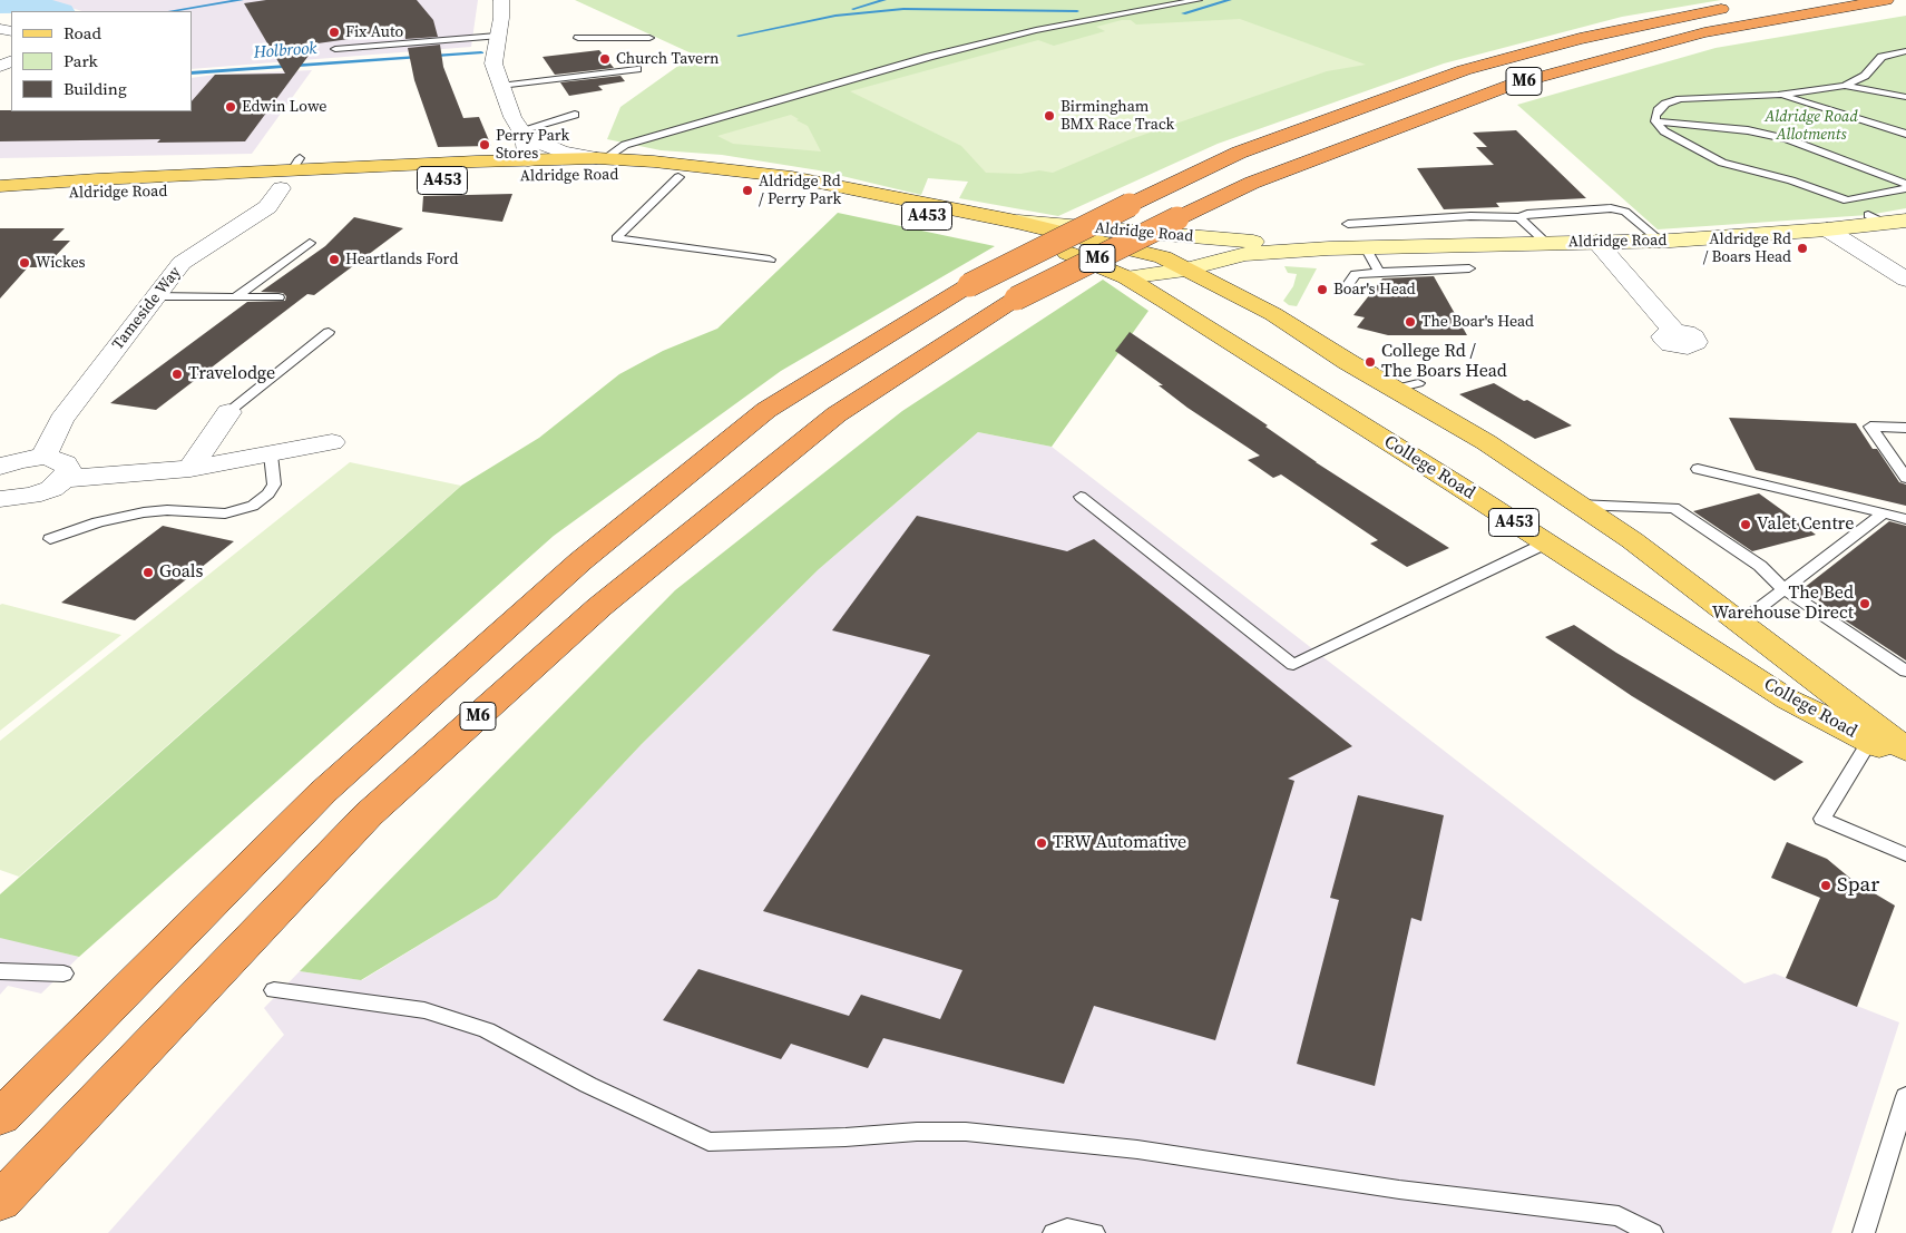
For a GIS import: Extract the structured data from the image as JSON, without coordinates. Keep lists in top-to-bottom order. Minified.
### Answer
{"streets":{"highway":["M6"],"main road":["Aldridge Road","A453","College Road"],"street":["Tameside Way"]},"crossings":[["Aldridge Road","Tameside Way"],["Aldridge Road","College Road"]],"water":["Holbrook"],"parks":["Aldridge Road Allotments"],"places":["Fix Auto","Church Tavern","Edwin Lowe","Birmingham BMX Race Track","Perry Park Stores","Aldridge Rd / Perry Park","Aldridge Rd / Boars Head","Heartlands Ford","Wickes","Boar's Head","The Boar's Head","College Rd / The Boars Head","Travelodge","Valet Centre","Goals","The Bed Warehouse Direct","TRW Automative","Spar"],"legend":["Road","Park","Building"]}
